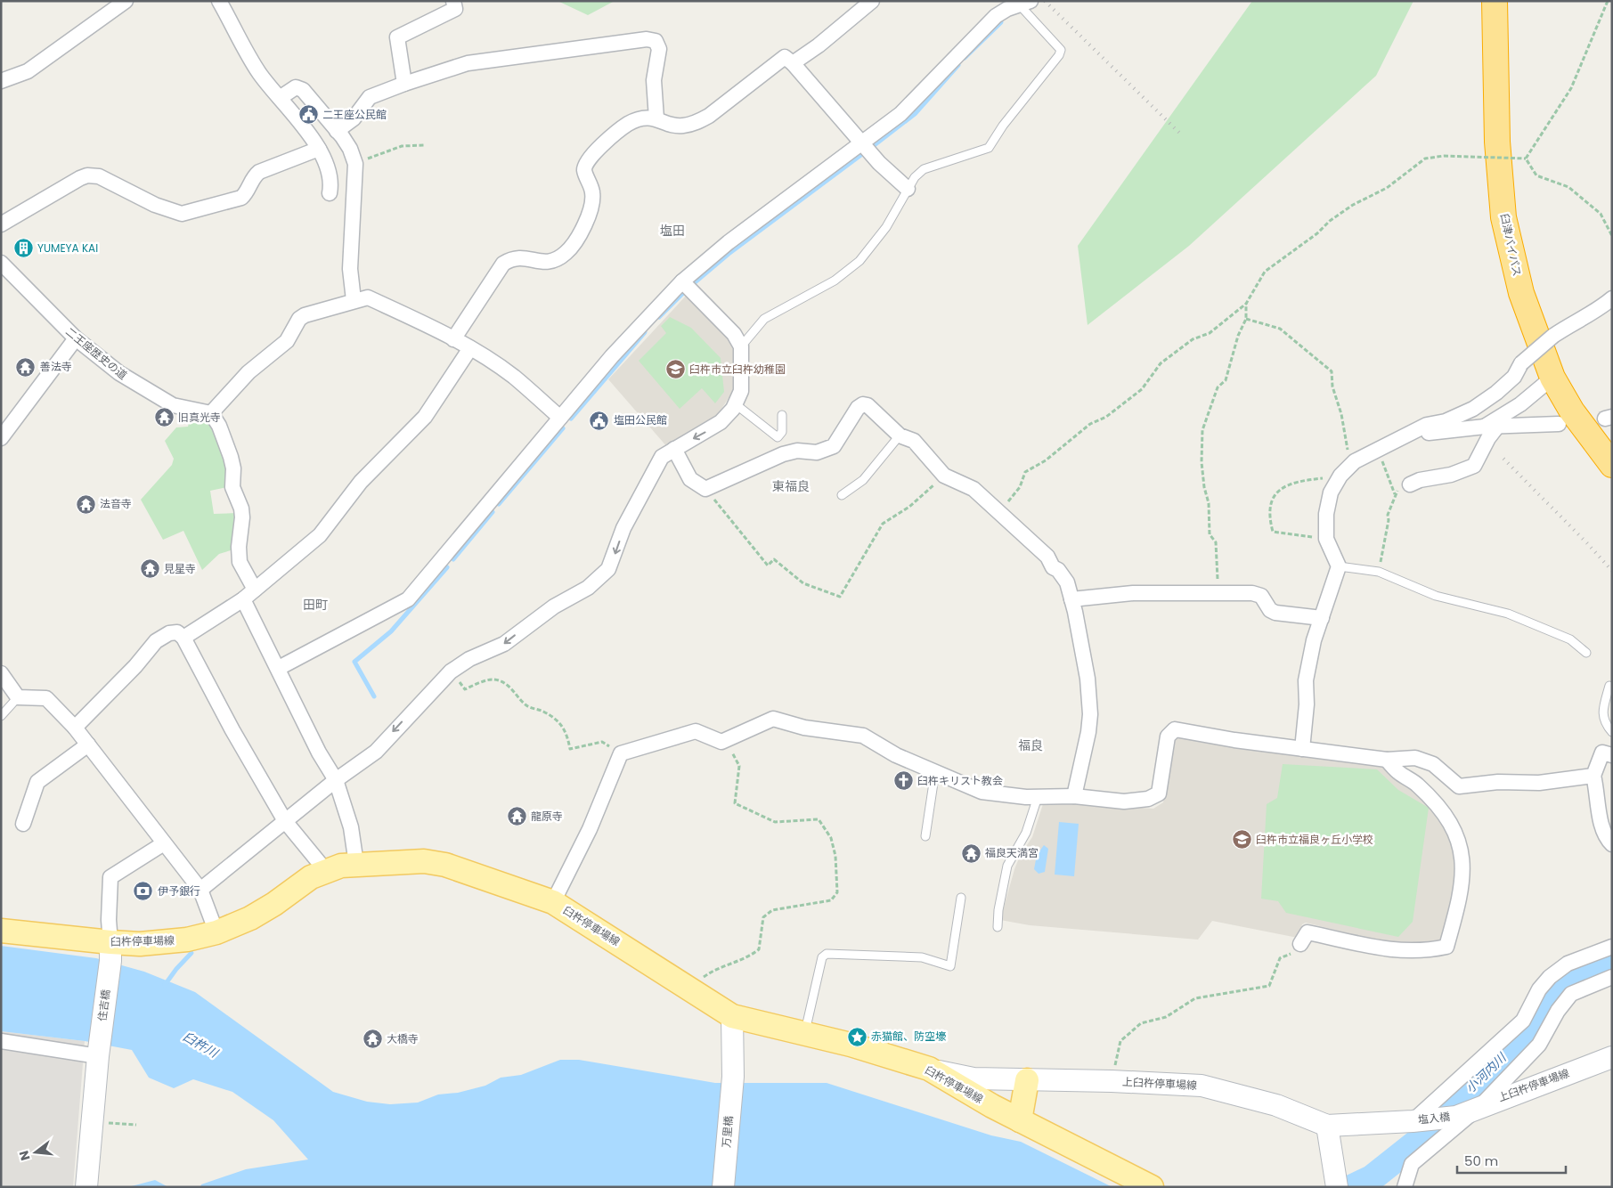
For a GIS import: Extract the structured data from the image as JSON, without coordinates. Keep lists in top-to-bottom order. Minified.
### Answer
{"streets":{"highway":["臼津バイパス"],"main road":["臼杵停車場線","住吉橋","上臼杵停車場線","塩入橋","万里橋"],"street":["二王座歴史の道"]},"crossings":[["臼杵停車場線","住吉橋"],["臼杵停車場線","上臼杵停車場線"],["臼杵停車場線","万里橋"],["上臼杵停車場線","塩入橋"]],"districts":["塩田","東福良","田町","福良"],"water":["臼杵川","小河内川"],"places":{"public building":["二王座公民館","塩田公民館"],"building":["YUMEYA KAI"],"temple":["善法寺","旧真光寺","法音寺","見星寺","龍原寺","福良天満宮","大橋寺"],"school or university":["臼杵市立臼杵幼稚園","臼杵市立福良ヶ丘小学校"],"church":["臼杵キリスト教会"],"bank":["伊予銀行"],"place":["赤猫館、防空壕"]},"scale_bar":"50 m","north":"left"}
